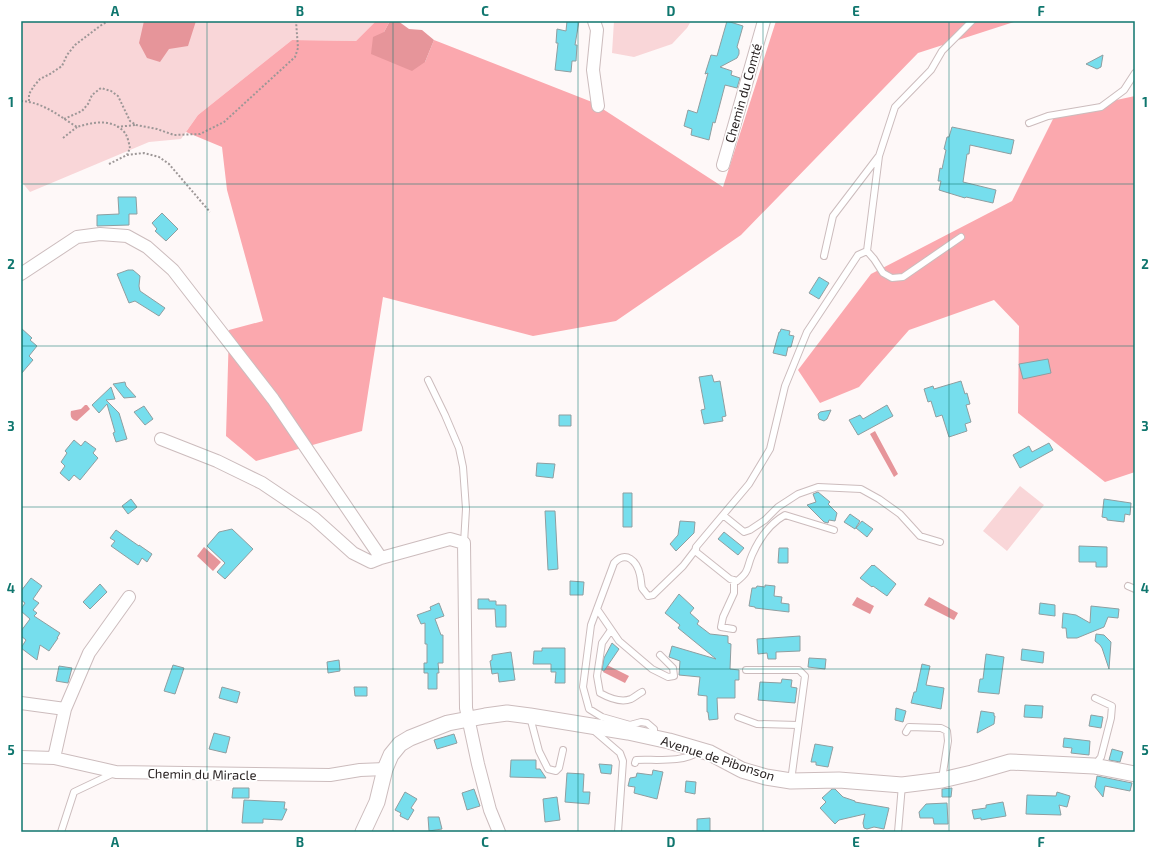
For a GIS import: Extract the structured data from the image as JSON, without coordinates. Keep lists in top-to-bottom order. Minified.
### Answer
{"streets":{"street":["Chemin du Comté","Avenue de Pibonson","Chemin du Miracle"]},"crossings":[["Avenue de Pibonson","Chemin du Miracle"]],"grid":{"columns":["A","B","C","D","E","F"],"rows":["1","2","3","4","5"]}}
